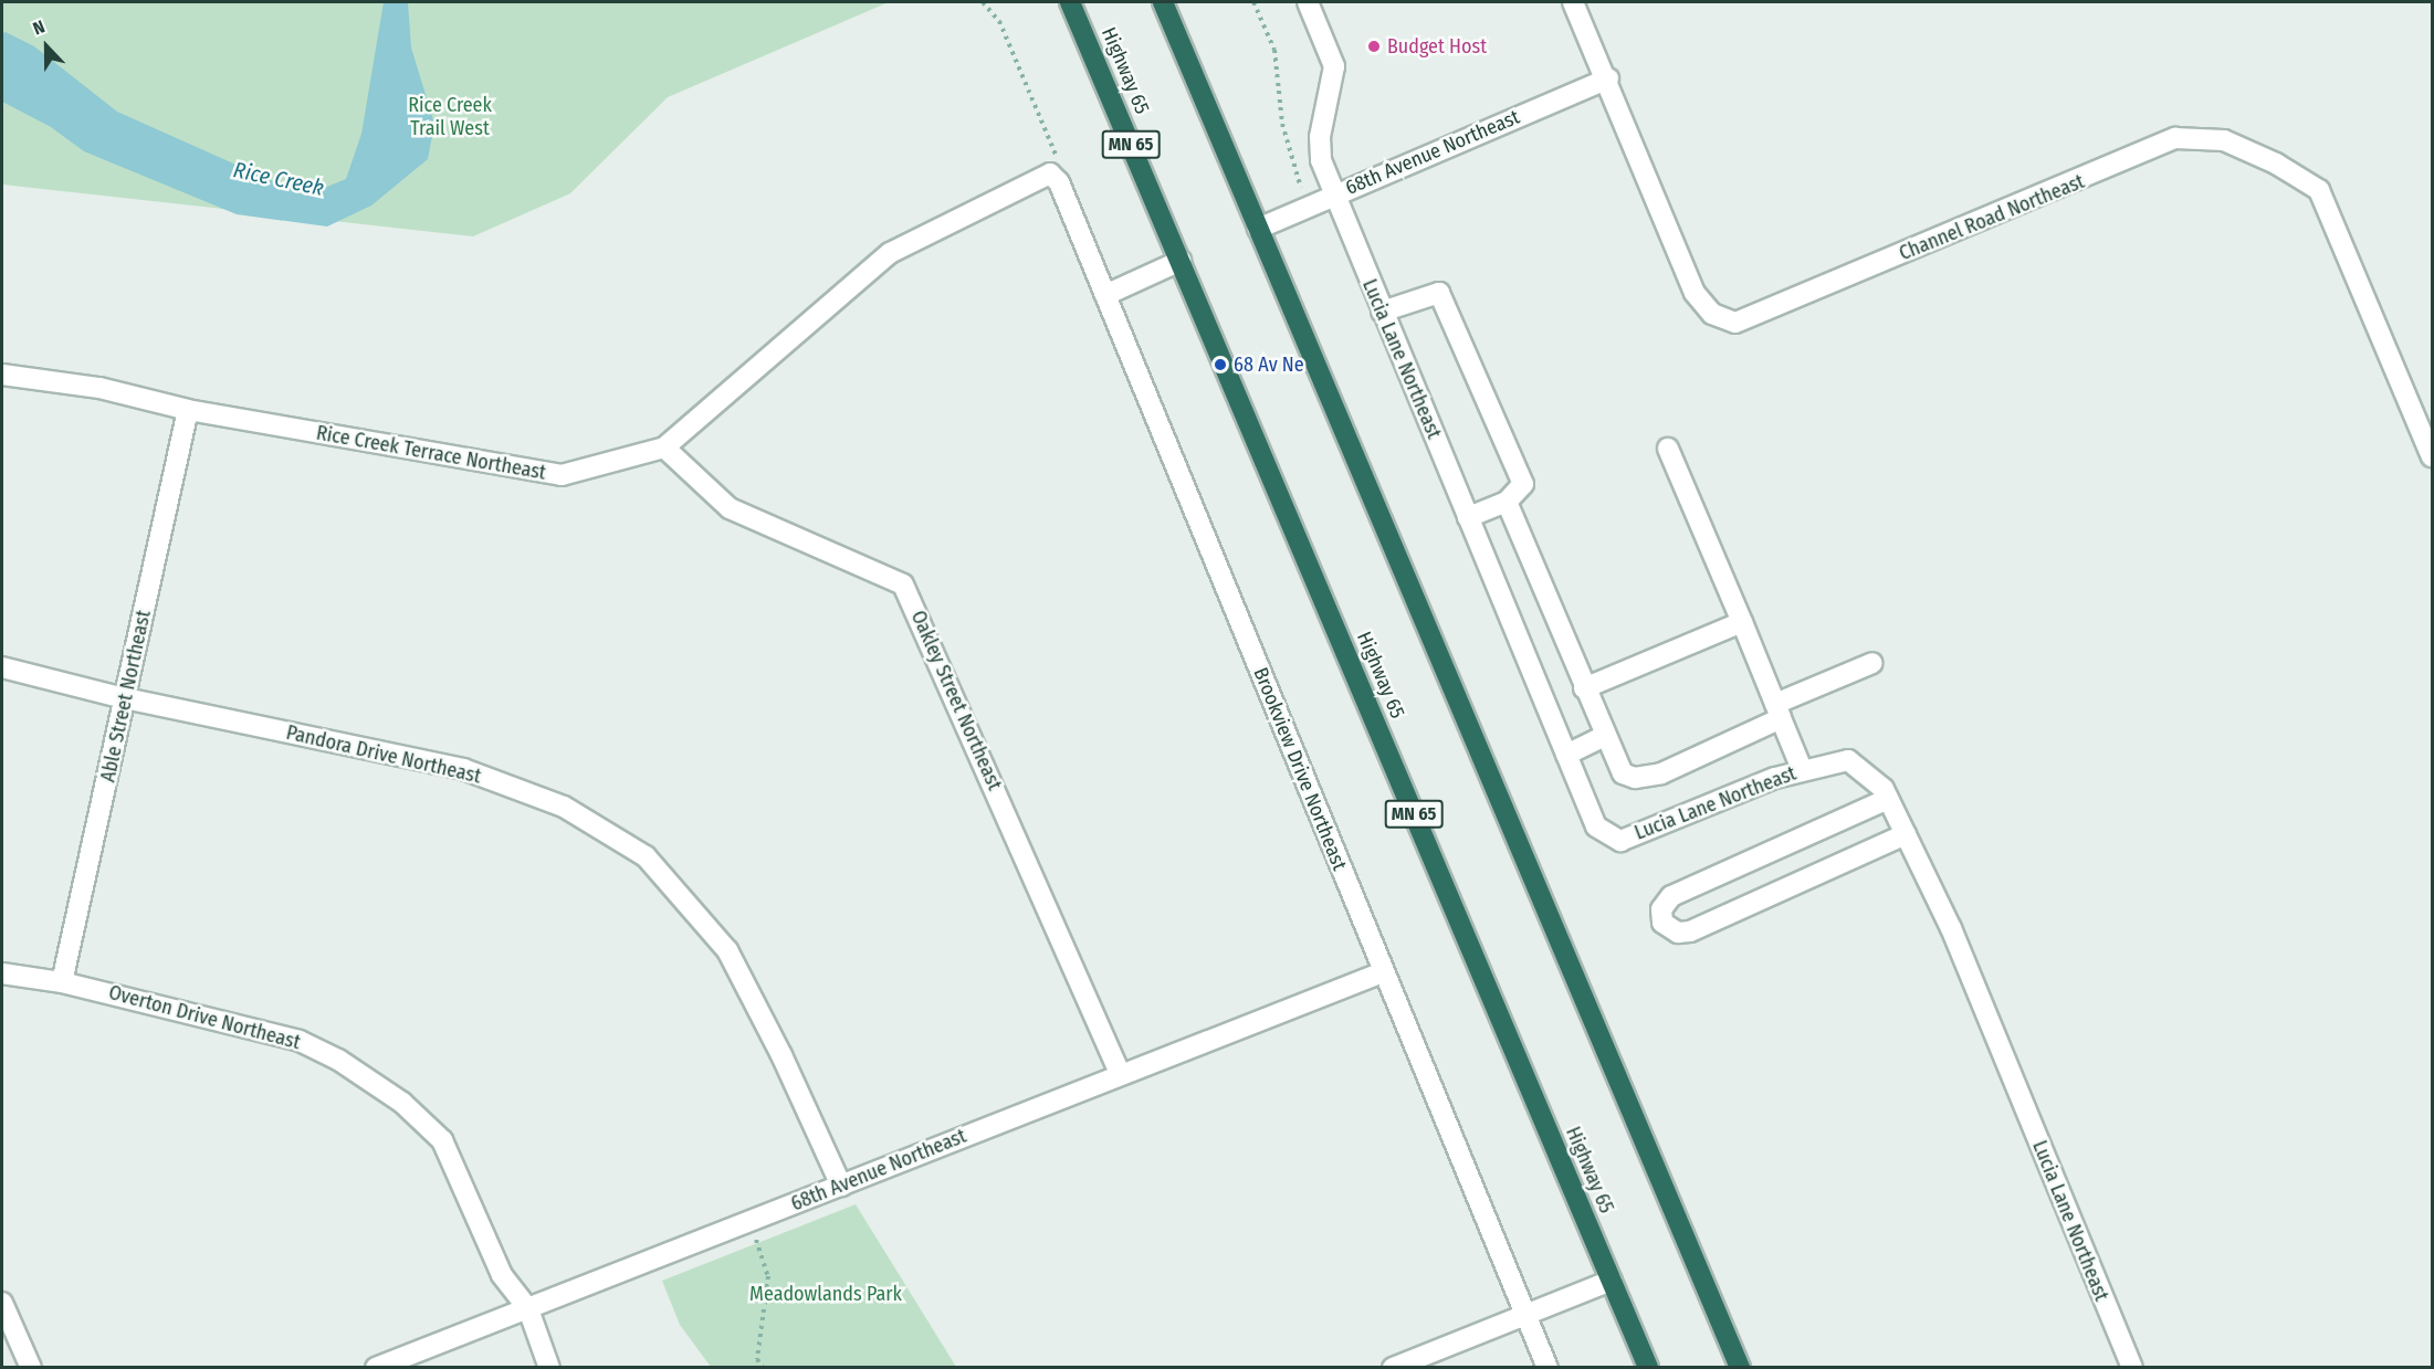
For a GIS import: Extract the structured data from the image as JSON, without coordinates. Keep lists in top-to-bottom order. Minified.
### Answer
{"streets":{"highway":["Highway 65","MN 65"],"street":["68th Avenue Northeast","Channel Road Northeast","Lucia Lane Northeast","Rice Creek Terrace Northeast","Able Street Northeast","Oakley Street Northeast","Pandora Drive Northeast","Brookview Drive Northeast","Overton Drive Northeast"]},"crossings":[["68th Avenue Northeast","Channel Road Northeast"],["68th Avenue Northeast","Lucia Lane Northeast"],["68th Avenue Northeast","Oakley Street Northeast"],["68th Avenue Northeast","Pandora Drive Northeast"],["68th Avenue Northeast","Brookview Drive Northeast"],["68th Avenue Northeast","Overton Drive Northeast"],["Rice Creek Terrace Northeast","Able Street Northeast"],["Rice Creek Terrace Northeast","Oakley Street Northeast"],["Rice Creek Terrace Northeast","Brookview Drive Northeast"],["Able Street Northeast","Pandora Drive Northeast"],["Able Street Northeast","Overton Drive Northeast"]],"water":["Rice Creek"],"parks":["Rice Creek Trail West","Meadowlands Park"],"places":["Budget Host","68 Av Ne"],"north":"top"}
